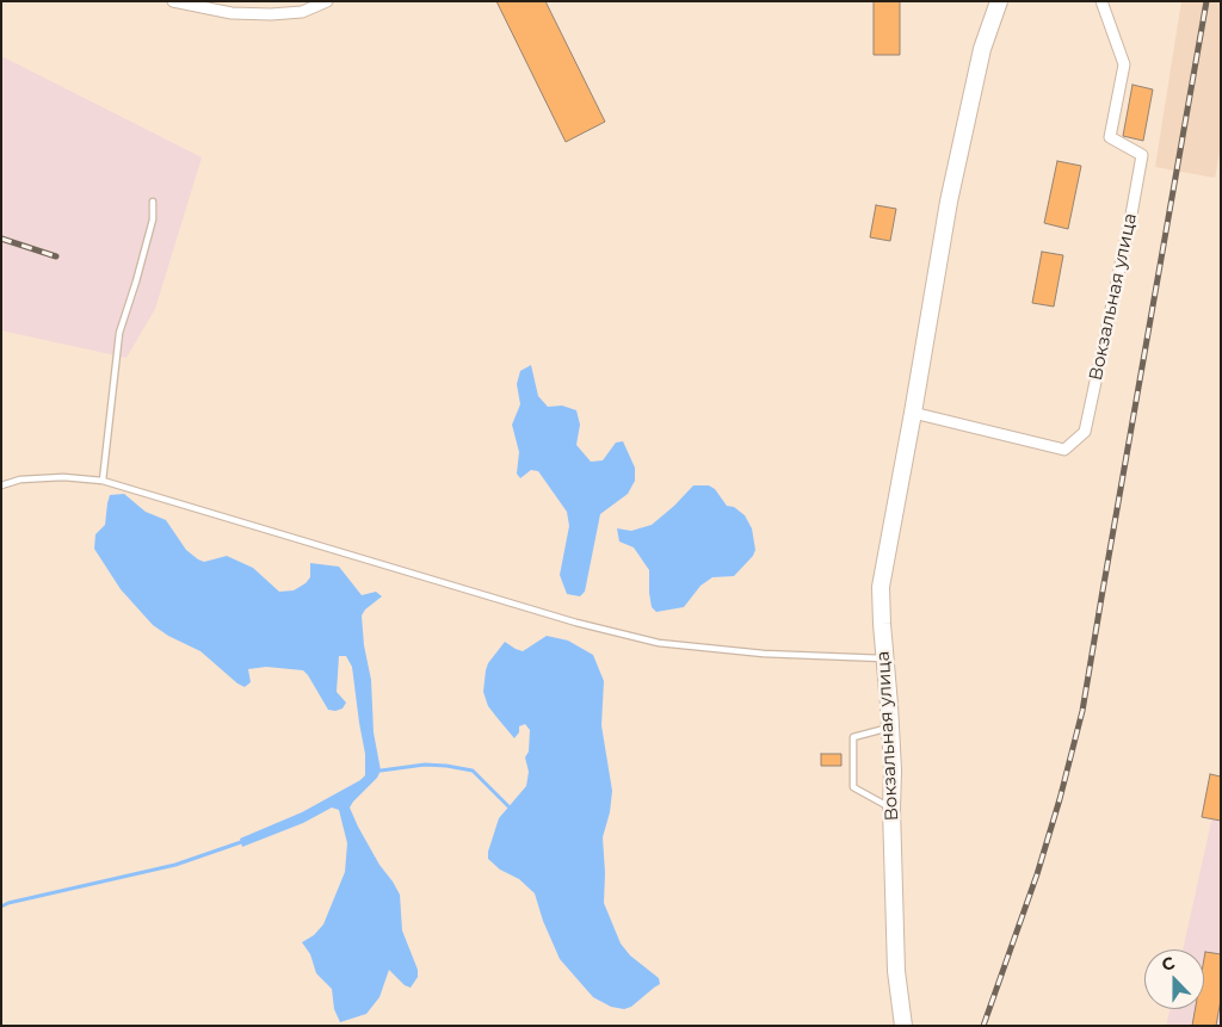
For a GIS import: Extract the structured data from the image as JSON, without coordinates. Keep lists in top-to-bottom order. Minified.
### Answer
{"streets":{"street":["Вокзальная улица"]},"north":"top"}
